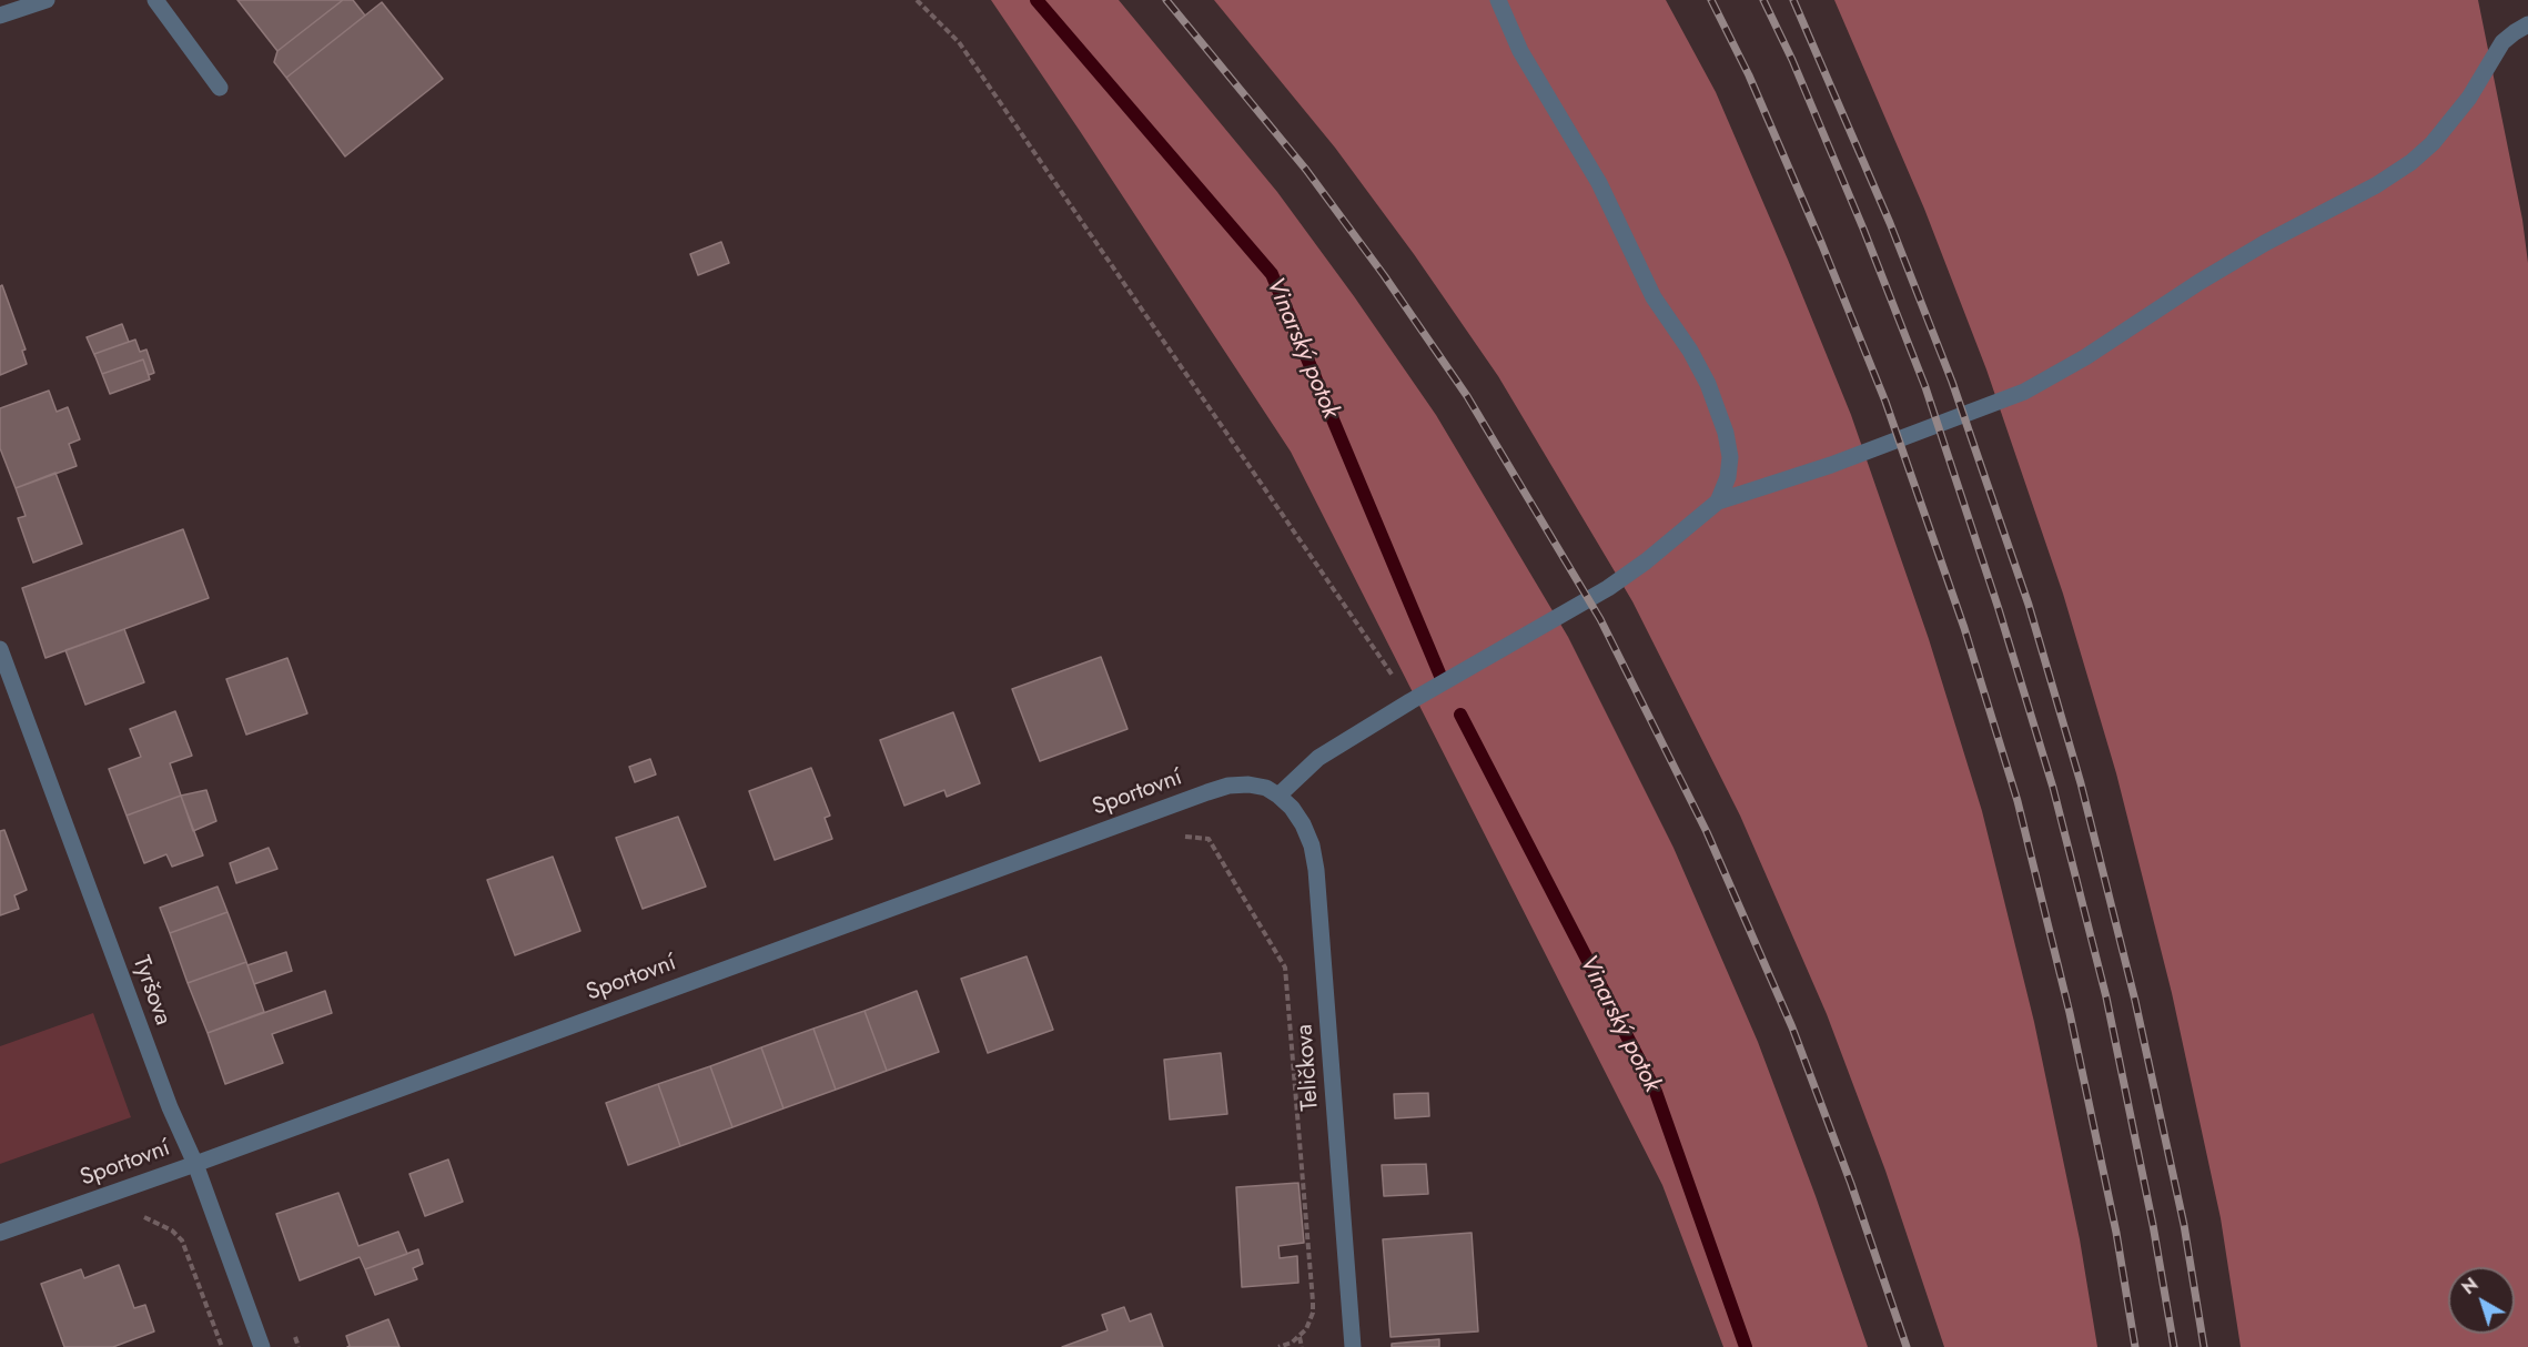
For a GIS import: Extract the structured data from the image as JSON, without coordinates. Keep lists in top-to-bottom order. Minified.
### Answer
{"streets":{"street":["Sportovní","Tyršova","Teličkova"]},"crossings":[["Sportovní","Tyršova"],["Sportovní","Teličkova"]],"water":["Vinarský potok"],"north":"top left"}
